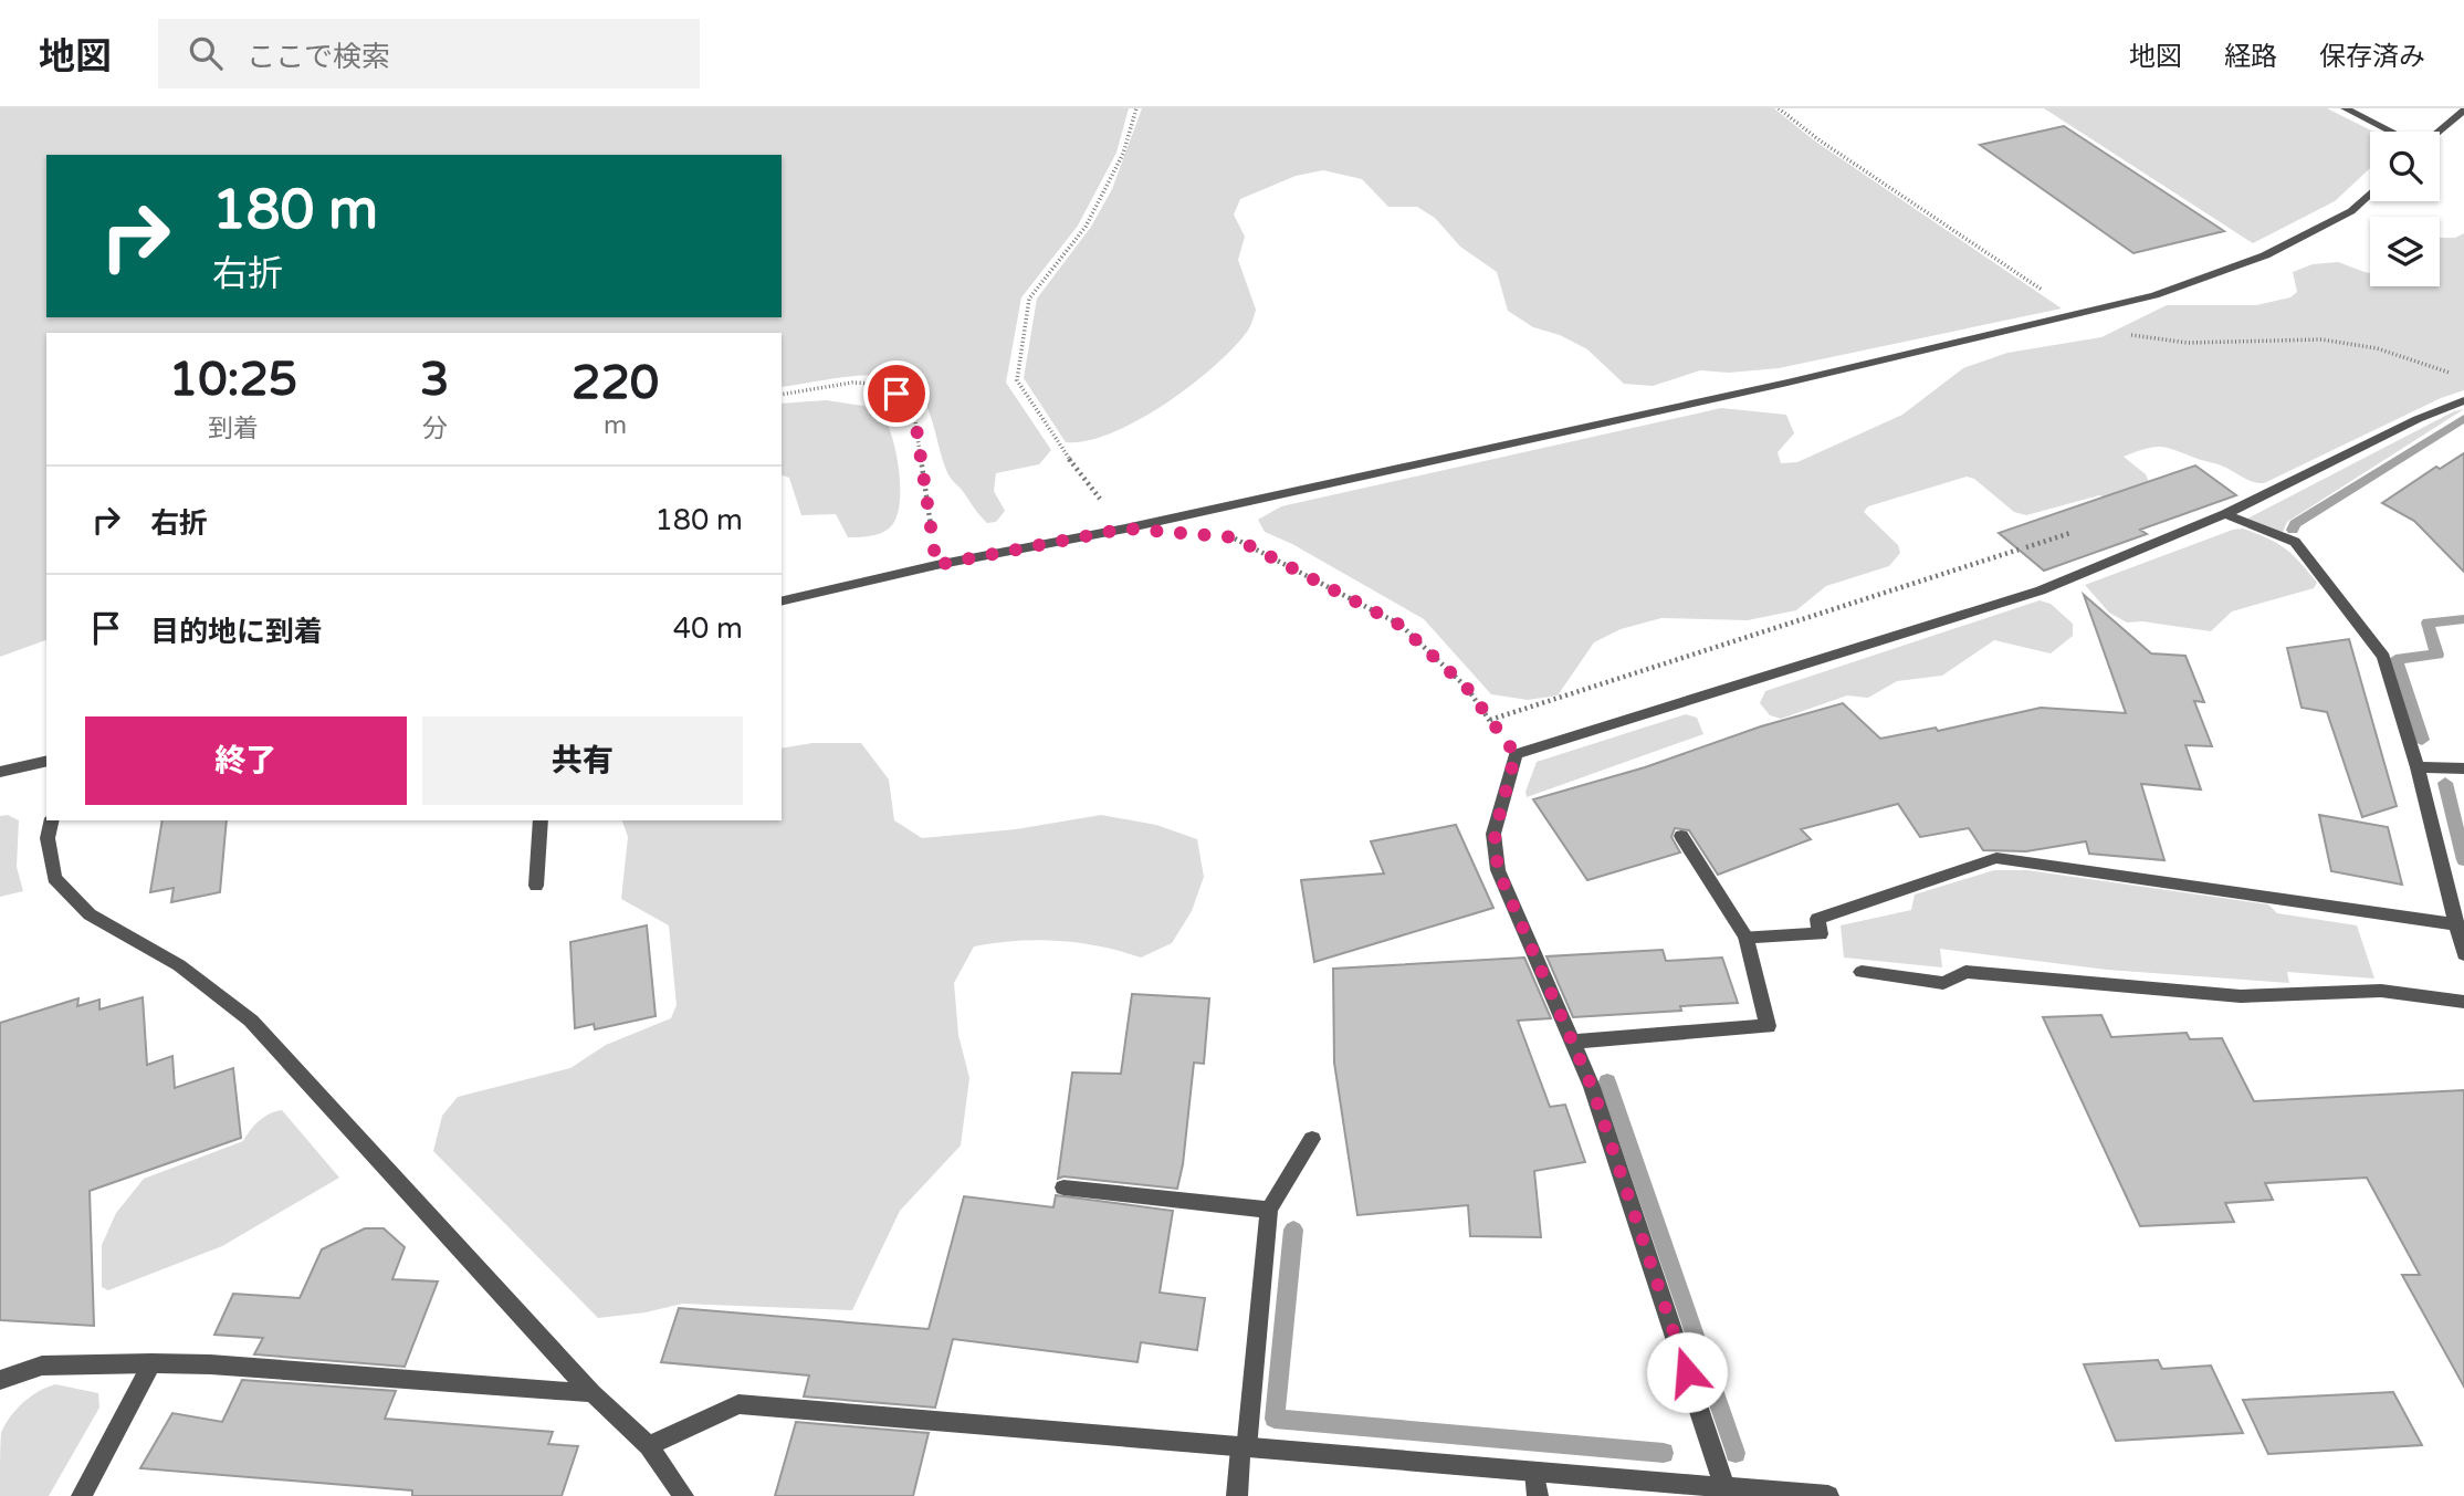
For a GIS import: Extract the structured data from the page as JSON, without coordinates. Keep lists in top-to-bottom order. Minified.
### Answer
{"page":{"header":"地図","search":"ここで検索","nav":["地図","経路","保存済み"],"turn":["180 m","右折"],"eta":["10:25","到着","3","分","220","m"],"list":[{"name":"右折","value":"180 m"},{"name":"目的地に到着","value":"40 m"}],"buttons":["終了","共有"]}}
